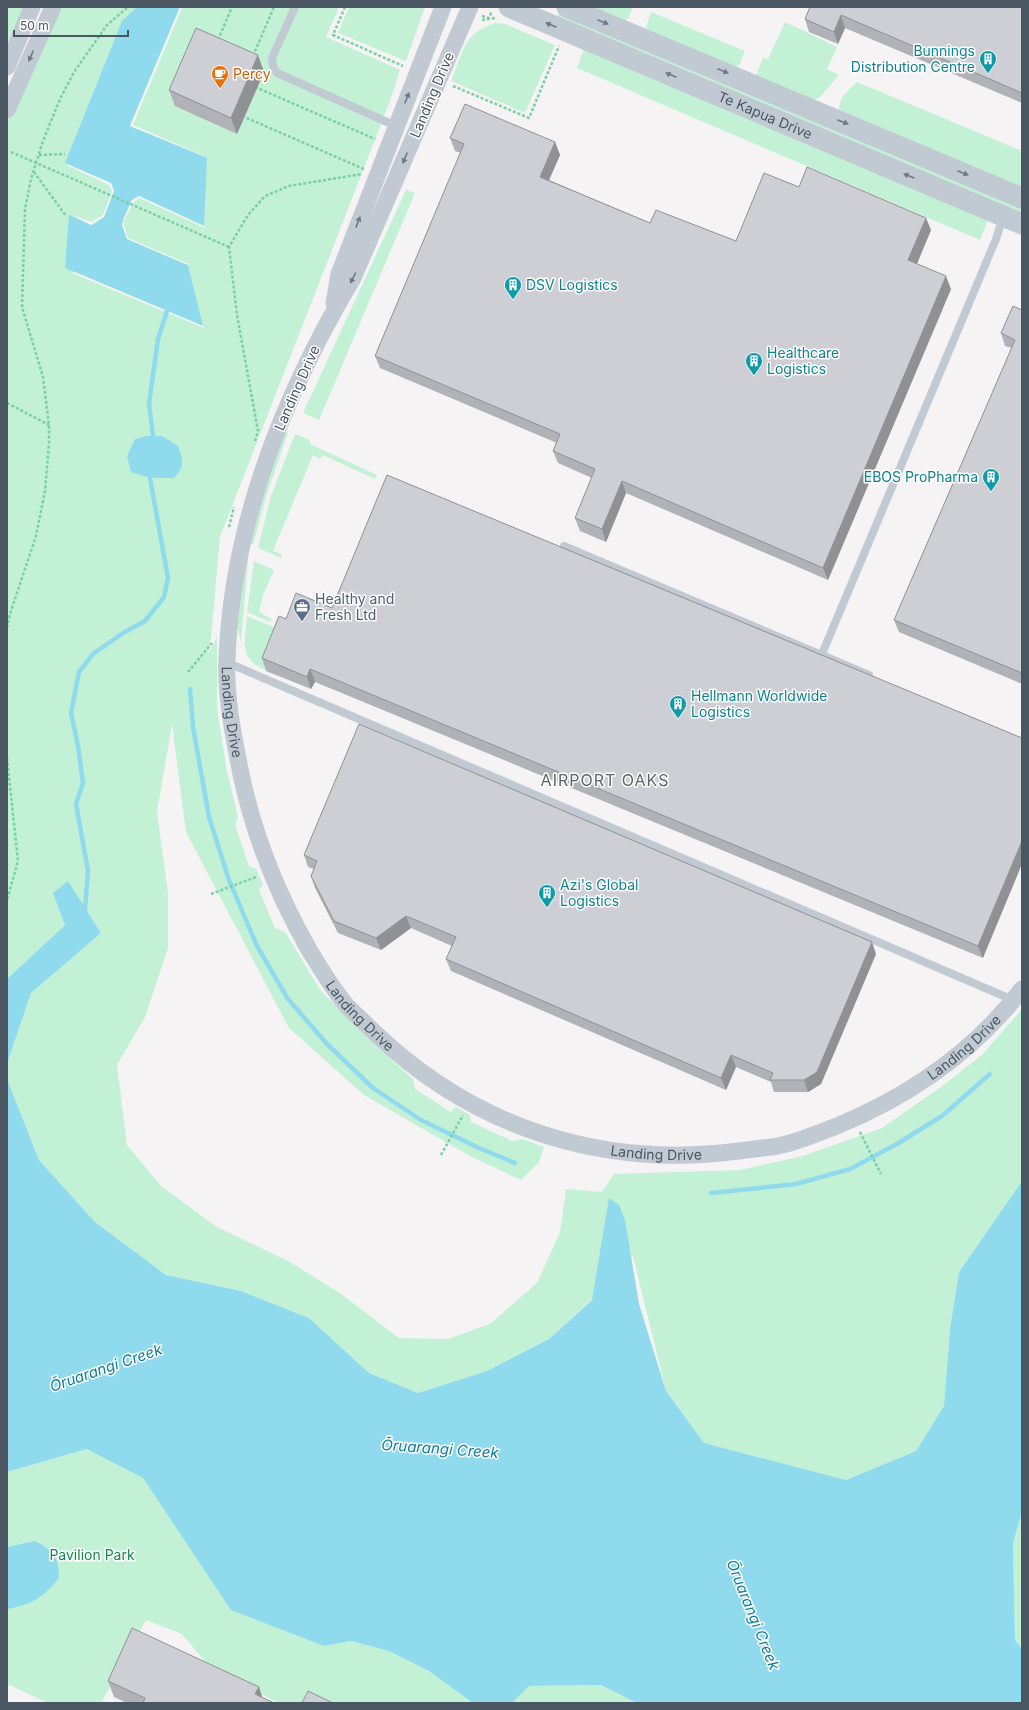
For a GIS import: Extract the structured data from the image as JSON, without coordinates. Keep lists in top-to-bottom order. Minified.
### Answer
{"streets":{"street":["Landing Drive","Te Kapua Drive"]},"districts":["AIRPORT OAKS"],"water":["Ōruarangi Creek"],"parks":["Pavilion Park"],"places":{"building":["Bunnings Distribution Centre","DSV Logistics","Healthcare Logistics","EBOS ProPharma","Hellmann Worldwide Logistics","Azi's Global Logistics"],"cafe":["Percy"],"office":["Healthy and Fresh Ltd"]},"scale_bar":"50 m"}
